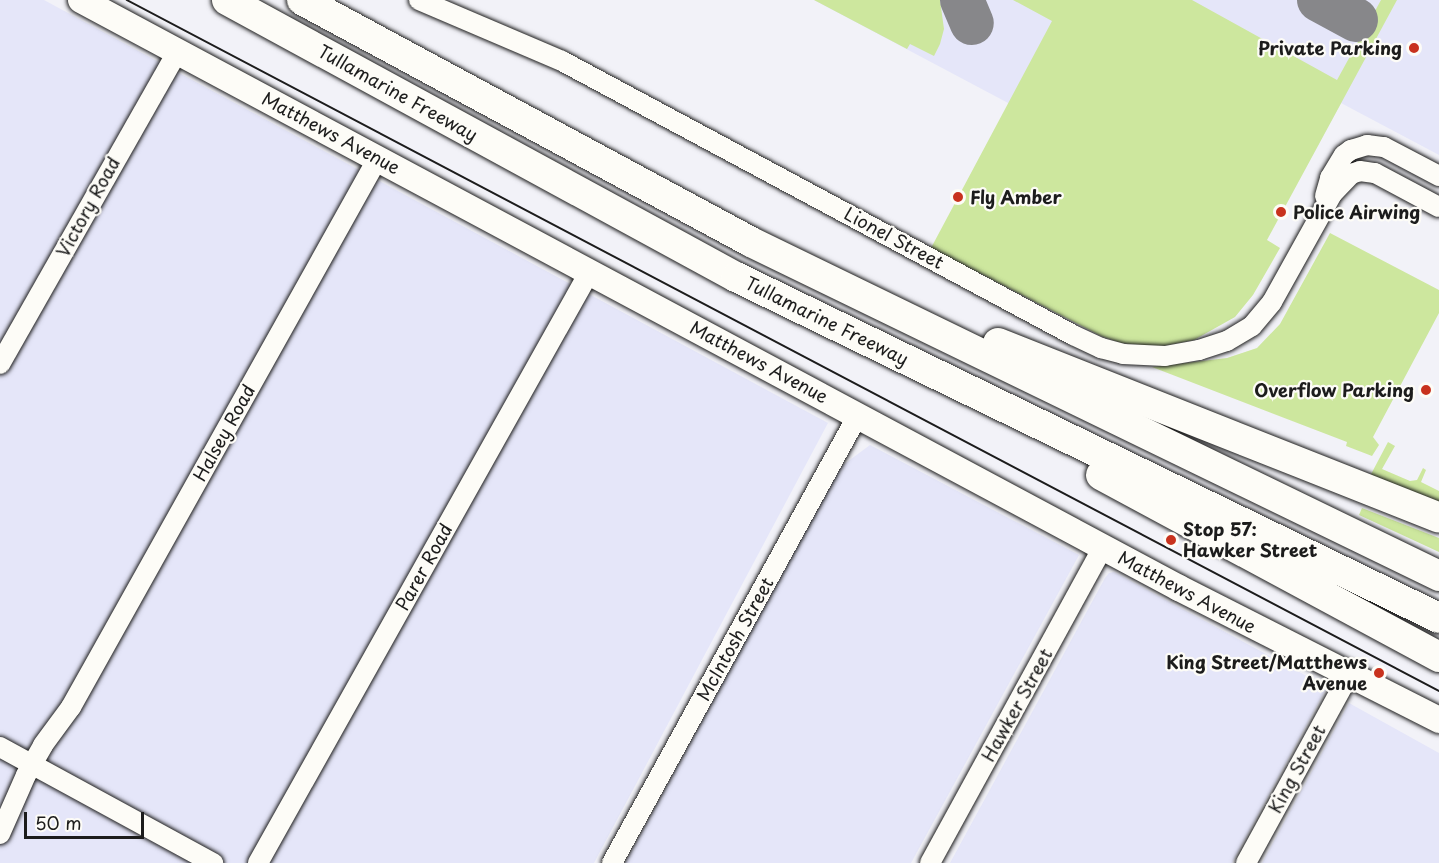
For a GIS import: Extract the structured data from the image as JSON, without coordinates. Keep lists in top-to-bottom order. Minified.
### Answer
{"streets":{"highway":["Tullamarine Freeway"],"main road":["Matthews Avenue"],"street":["Victory Road","Lionel Street","Halsey Road","Parer Road","McIntosh Street","Hawker Street","King Street"]},"crossings":[["Matthews Avenue","Victory Road"],["Matthews Avenue","Halsey Road"],["Matthews Avenue","Parer Road"],["Matthews Avenue","McIntosh Street"],["Matthews Avenue","Hawker Street"],["Matthews Avenue","King Street"]],"places":["Private Parking","Fly Amber","Police Airwing","Overflow Parking","Stop 57: Hawker Street","King Street/Matthews Avenue"],"scale_bar":"50 m"}
